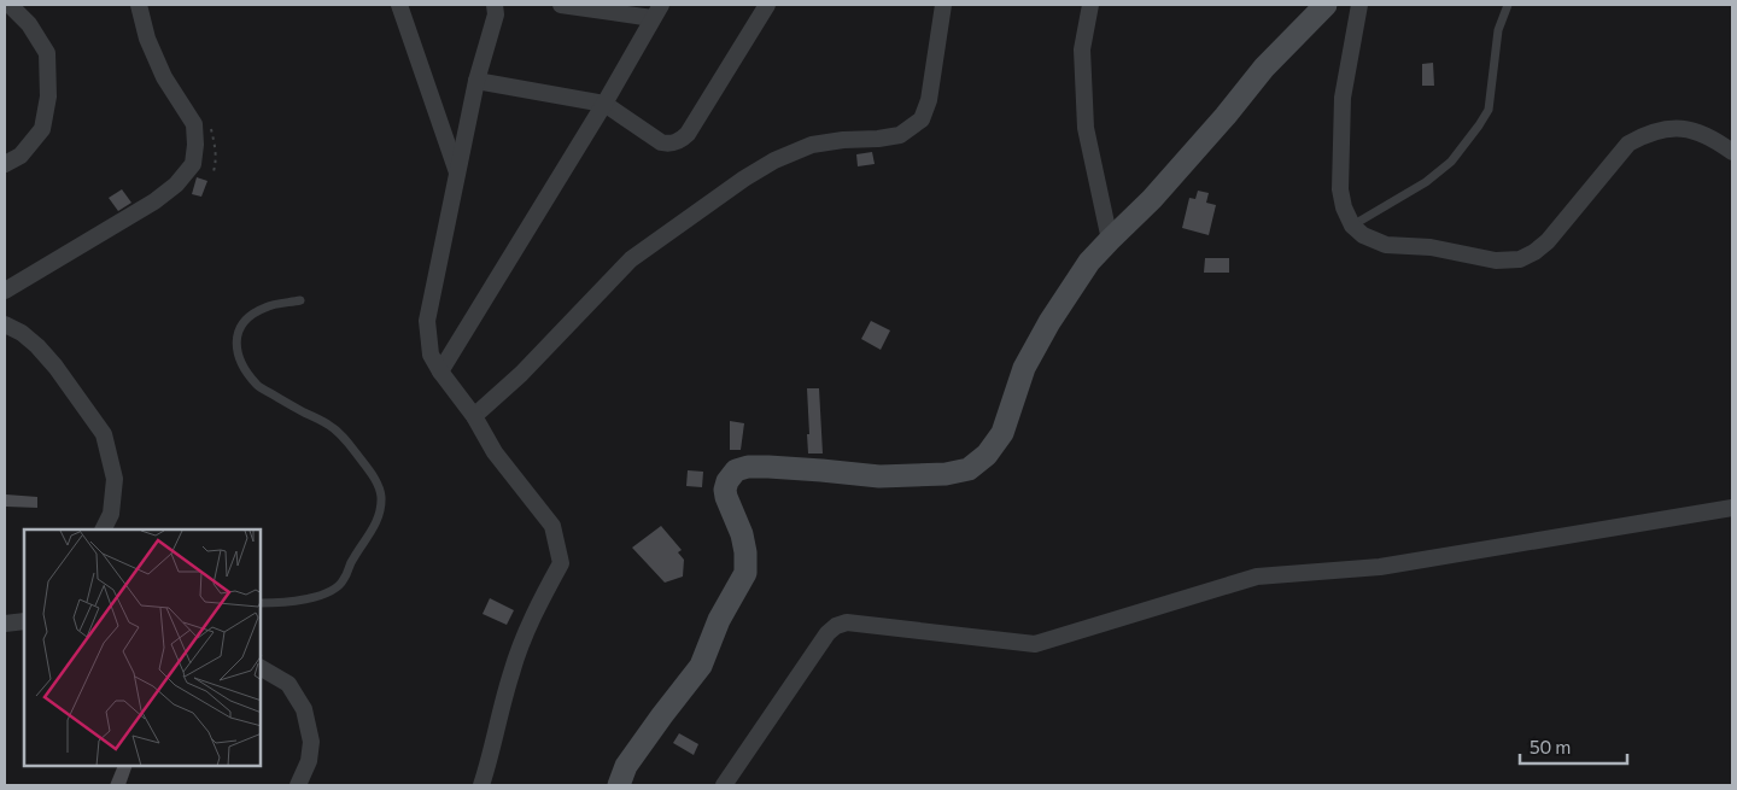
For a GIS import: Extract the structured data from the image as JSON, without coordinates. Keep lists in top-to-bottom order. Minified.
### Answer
{"scale_bar":"50 m"}
